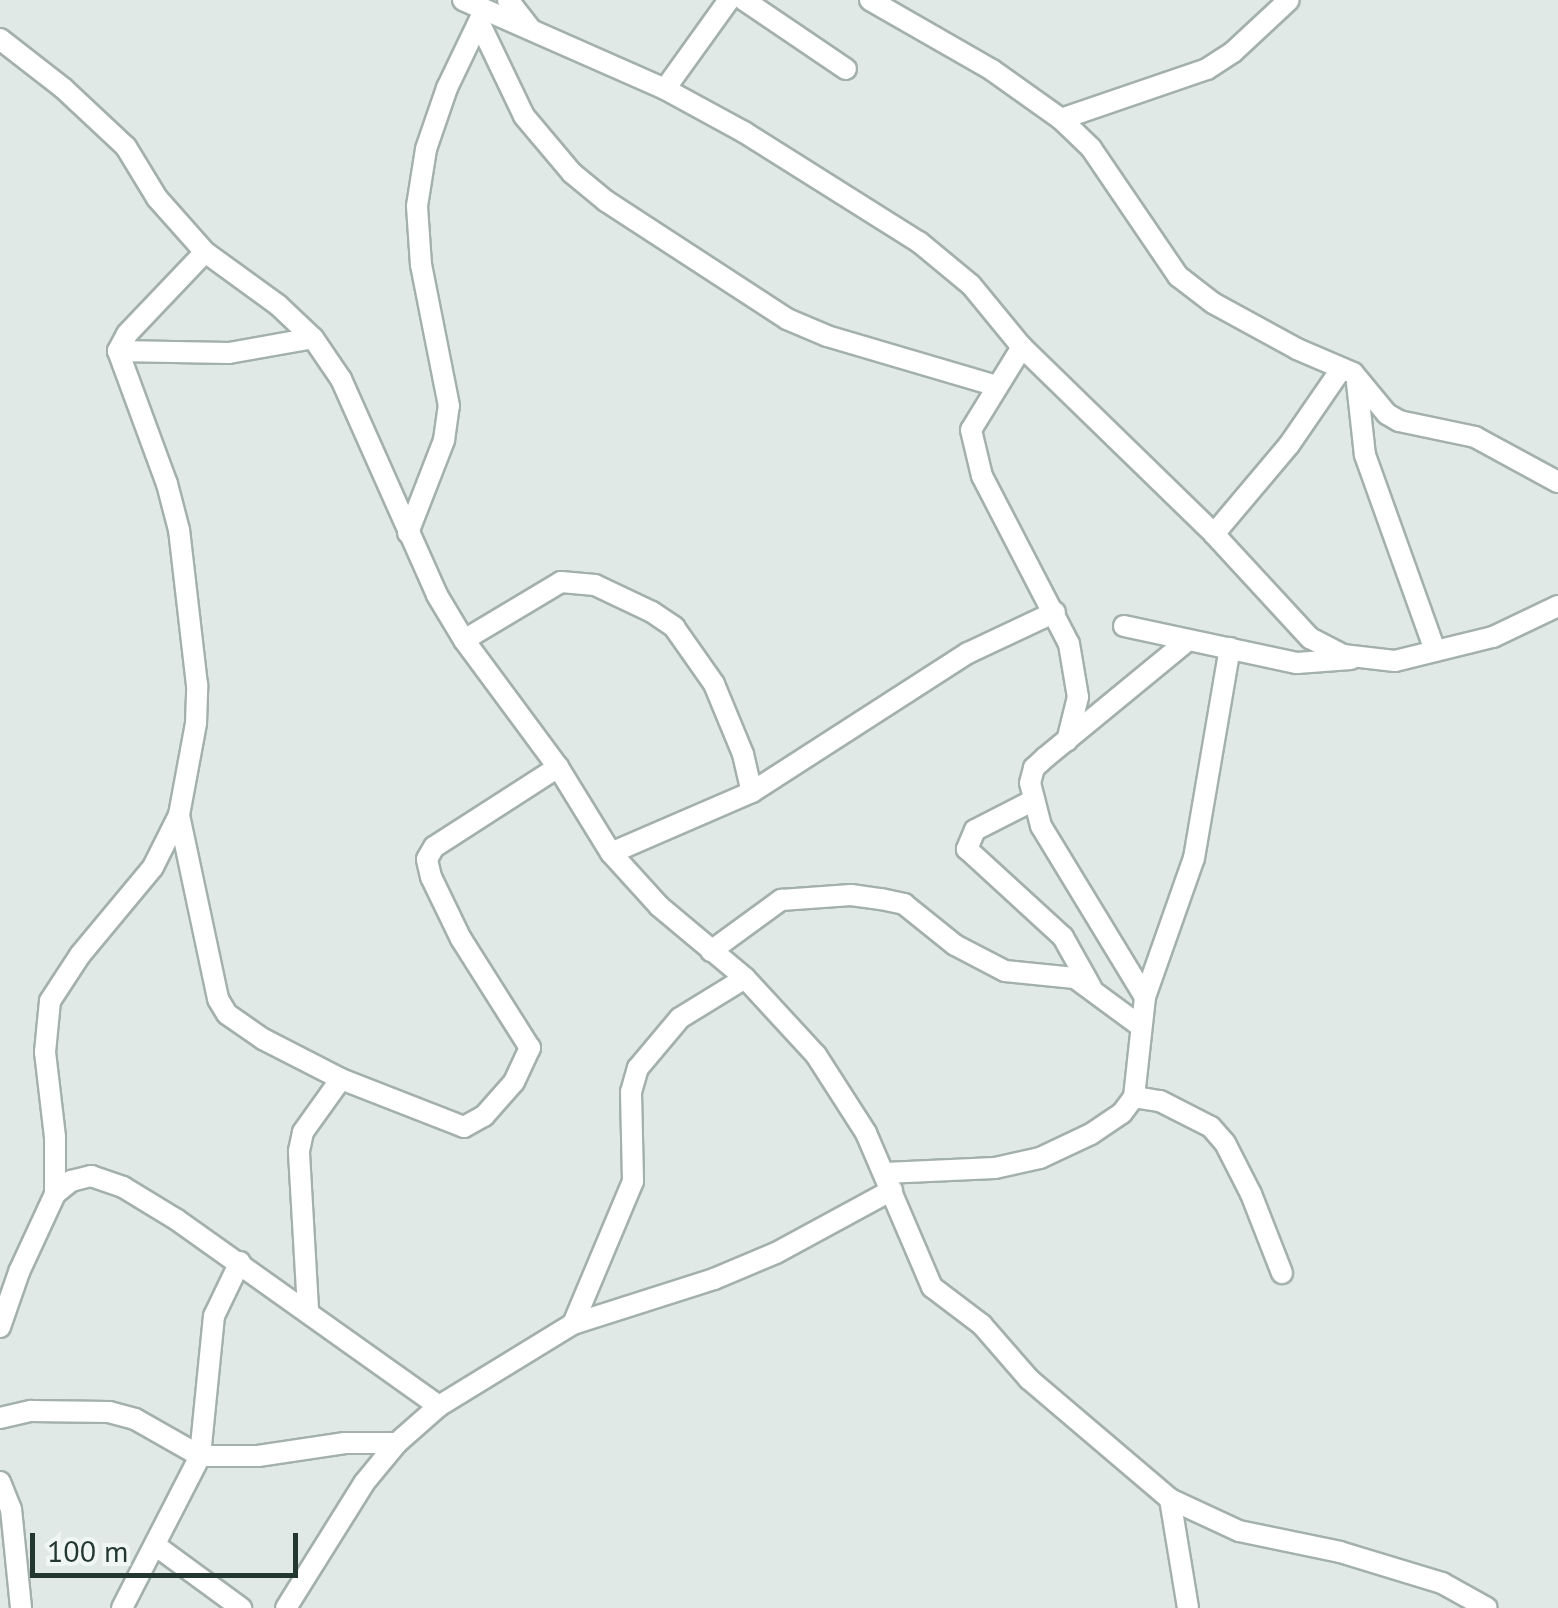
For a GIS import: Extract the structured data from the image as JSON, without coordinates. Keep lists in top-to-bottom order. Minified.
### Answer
{"scale_bar":"100 m"}
